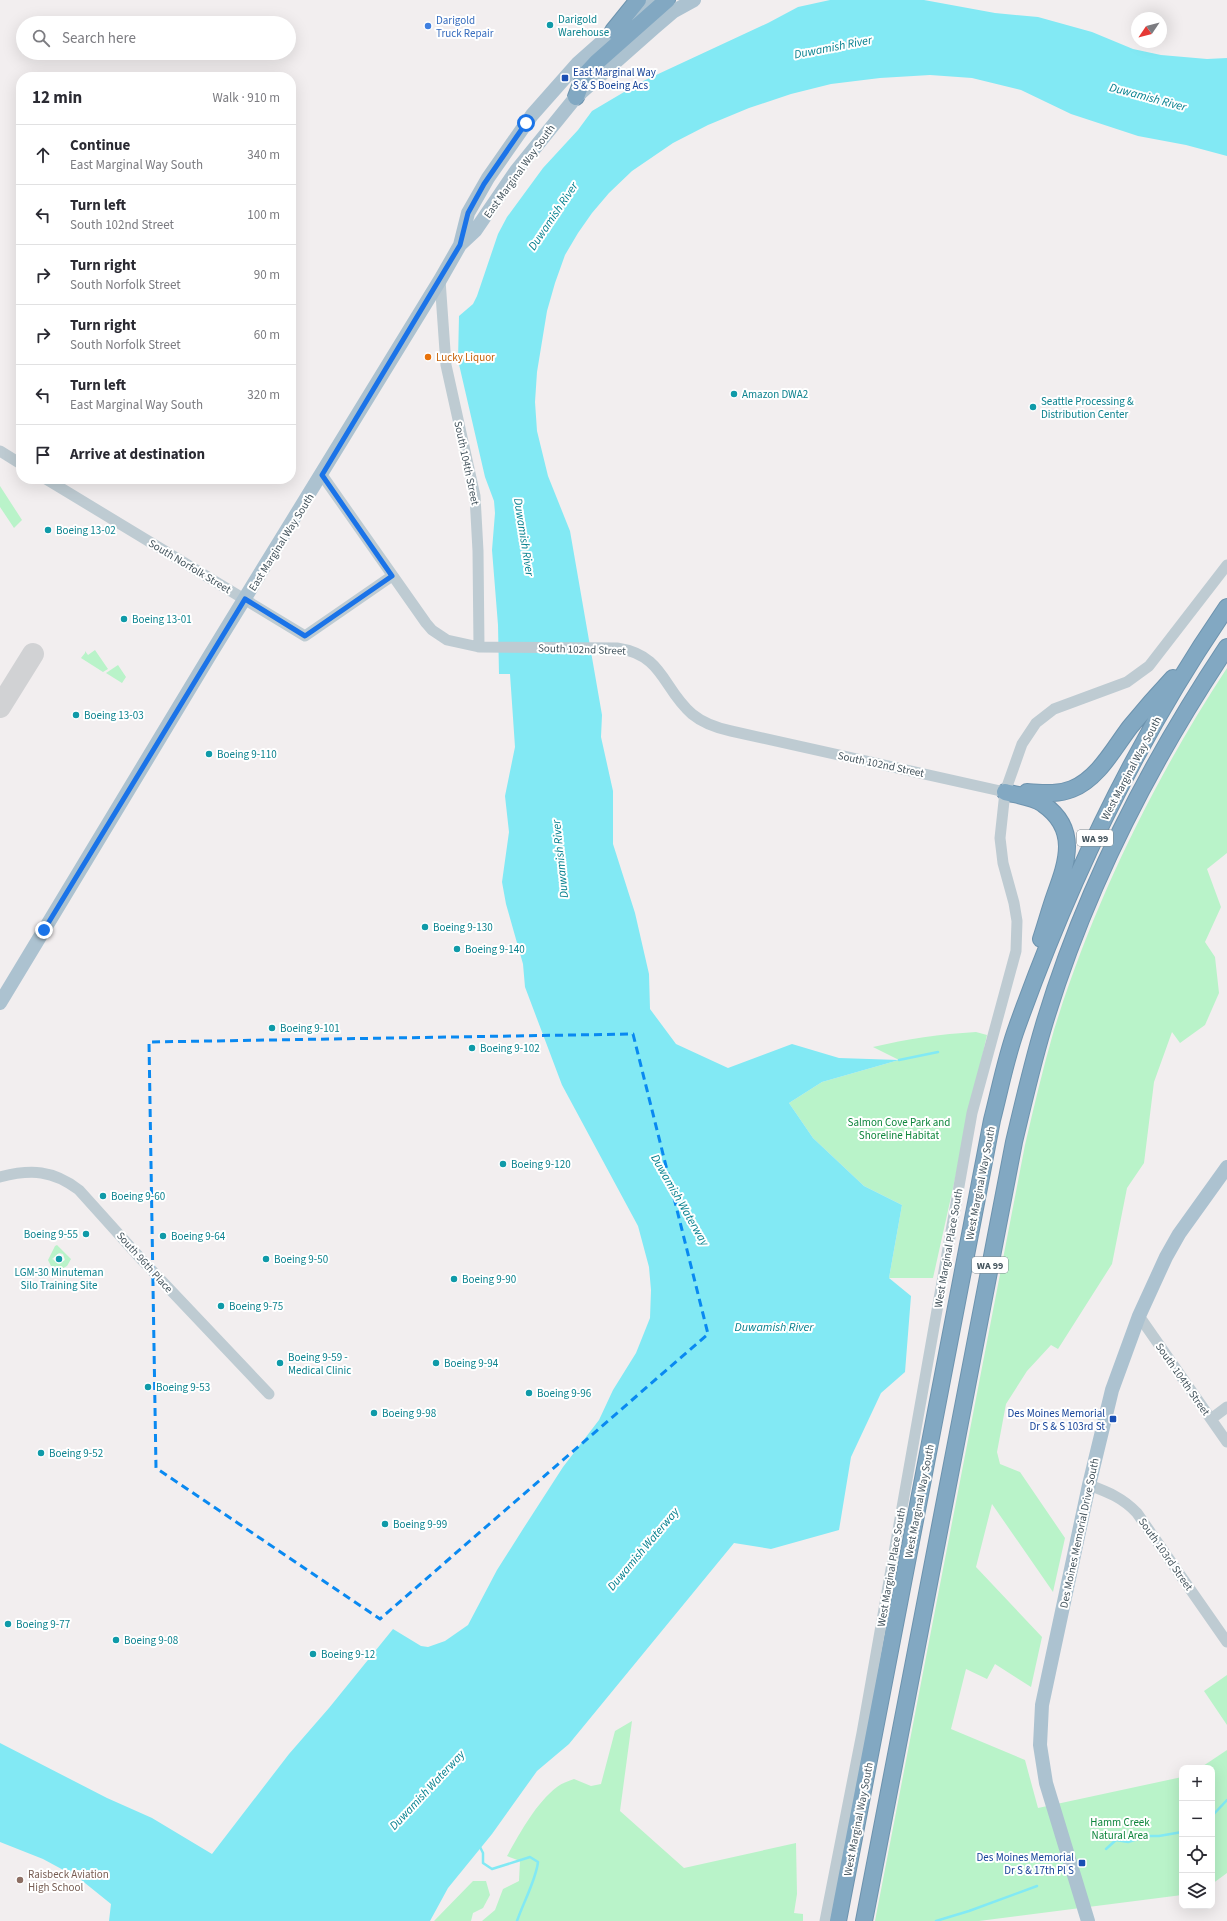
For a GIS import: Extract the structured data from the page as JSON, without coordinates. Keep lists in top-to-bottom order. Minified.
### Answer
{"streets":{"highway":["West Marginal Way South","WA 99"],"main road":["East Marginal Way South","Des Moines Memorial Drive South"],"street":["South 104th Street","South Norfolk Street","South 102nd Street","West Marginal Place South","South 96th Place","South 103rd Street"]},"crossings":[["East Marginal Way South","South 104th Street"],["East Marginal Way South","South Norfolk Street"],["East Marginal Way South","South 102nd Street"],["South 104th Street","South 102nd Street"],["South 104th Street","Des Moines Memorial Drive South"],["South Norfolk Street","South 102nd Street"],["South 102nd Street","West Marginal Place South"],["Des Moines Memorial Drive South","South 103rd Street"]],"water":["Duwamish River","Duwamish Waterway"],"parks":["Salmon Cove Park and Shoreline Habitat","Hamm Creek Natural Area"],"places":{"other":["Darigold Warehouse","Darigold Truck Repair","Lucky Liquor","Amazon DWA2","Seattle Processing & Distribution Center","Boeing 13-02","Boeing 13-01","Boeing 13-03","Boeing 9-110","Boeing 9-130","Boeing 9-140","Boeing 9-101","Boeing 9-102","Boeing 9-120","Boeing 9-60","Boeing 9-55","Boeing 9-64","LGM-30 Minuteman Silo Training Site","Boeing 9-50","Boeing 9-90","Boeing 9-75","Boeing 9-59 - Medical Clinic","Boeing 9-94","Boeing 9-53","Boeing 9-96","Boeing 9-98","Boeing 9-52","Boeing 9-99","Boeing 9-77","Boeing 9-08","Boeing 9-12","Raisbeck Aviation High School"],"transit":["East Marginal Way S & S Boeing Acs","Des Moines Memorial Dr S & S 103rd St","Des Moines Memorial Dr S & 17th Pl S"]},"north":"bottom left","page":{"search":"Search here","heading":["12 min","Walk · 910 m"],"list":[["Continue","East Marginal Way South","340 m"],["Turn left","South 102nd Street","100 m"],["Turn right","South Norfolk Street","90 m"],["Turn right","South Norfolk Street","60 m"],["Turn left","East Marginal Way South","320 m"],"Arrive at destination"],"map_buttons":["+","−"]}}
